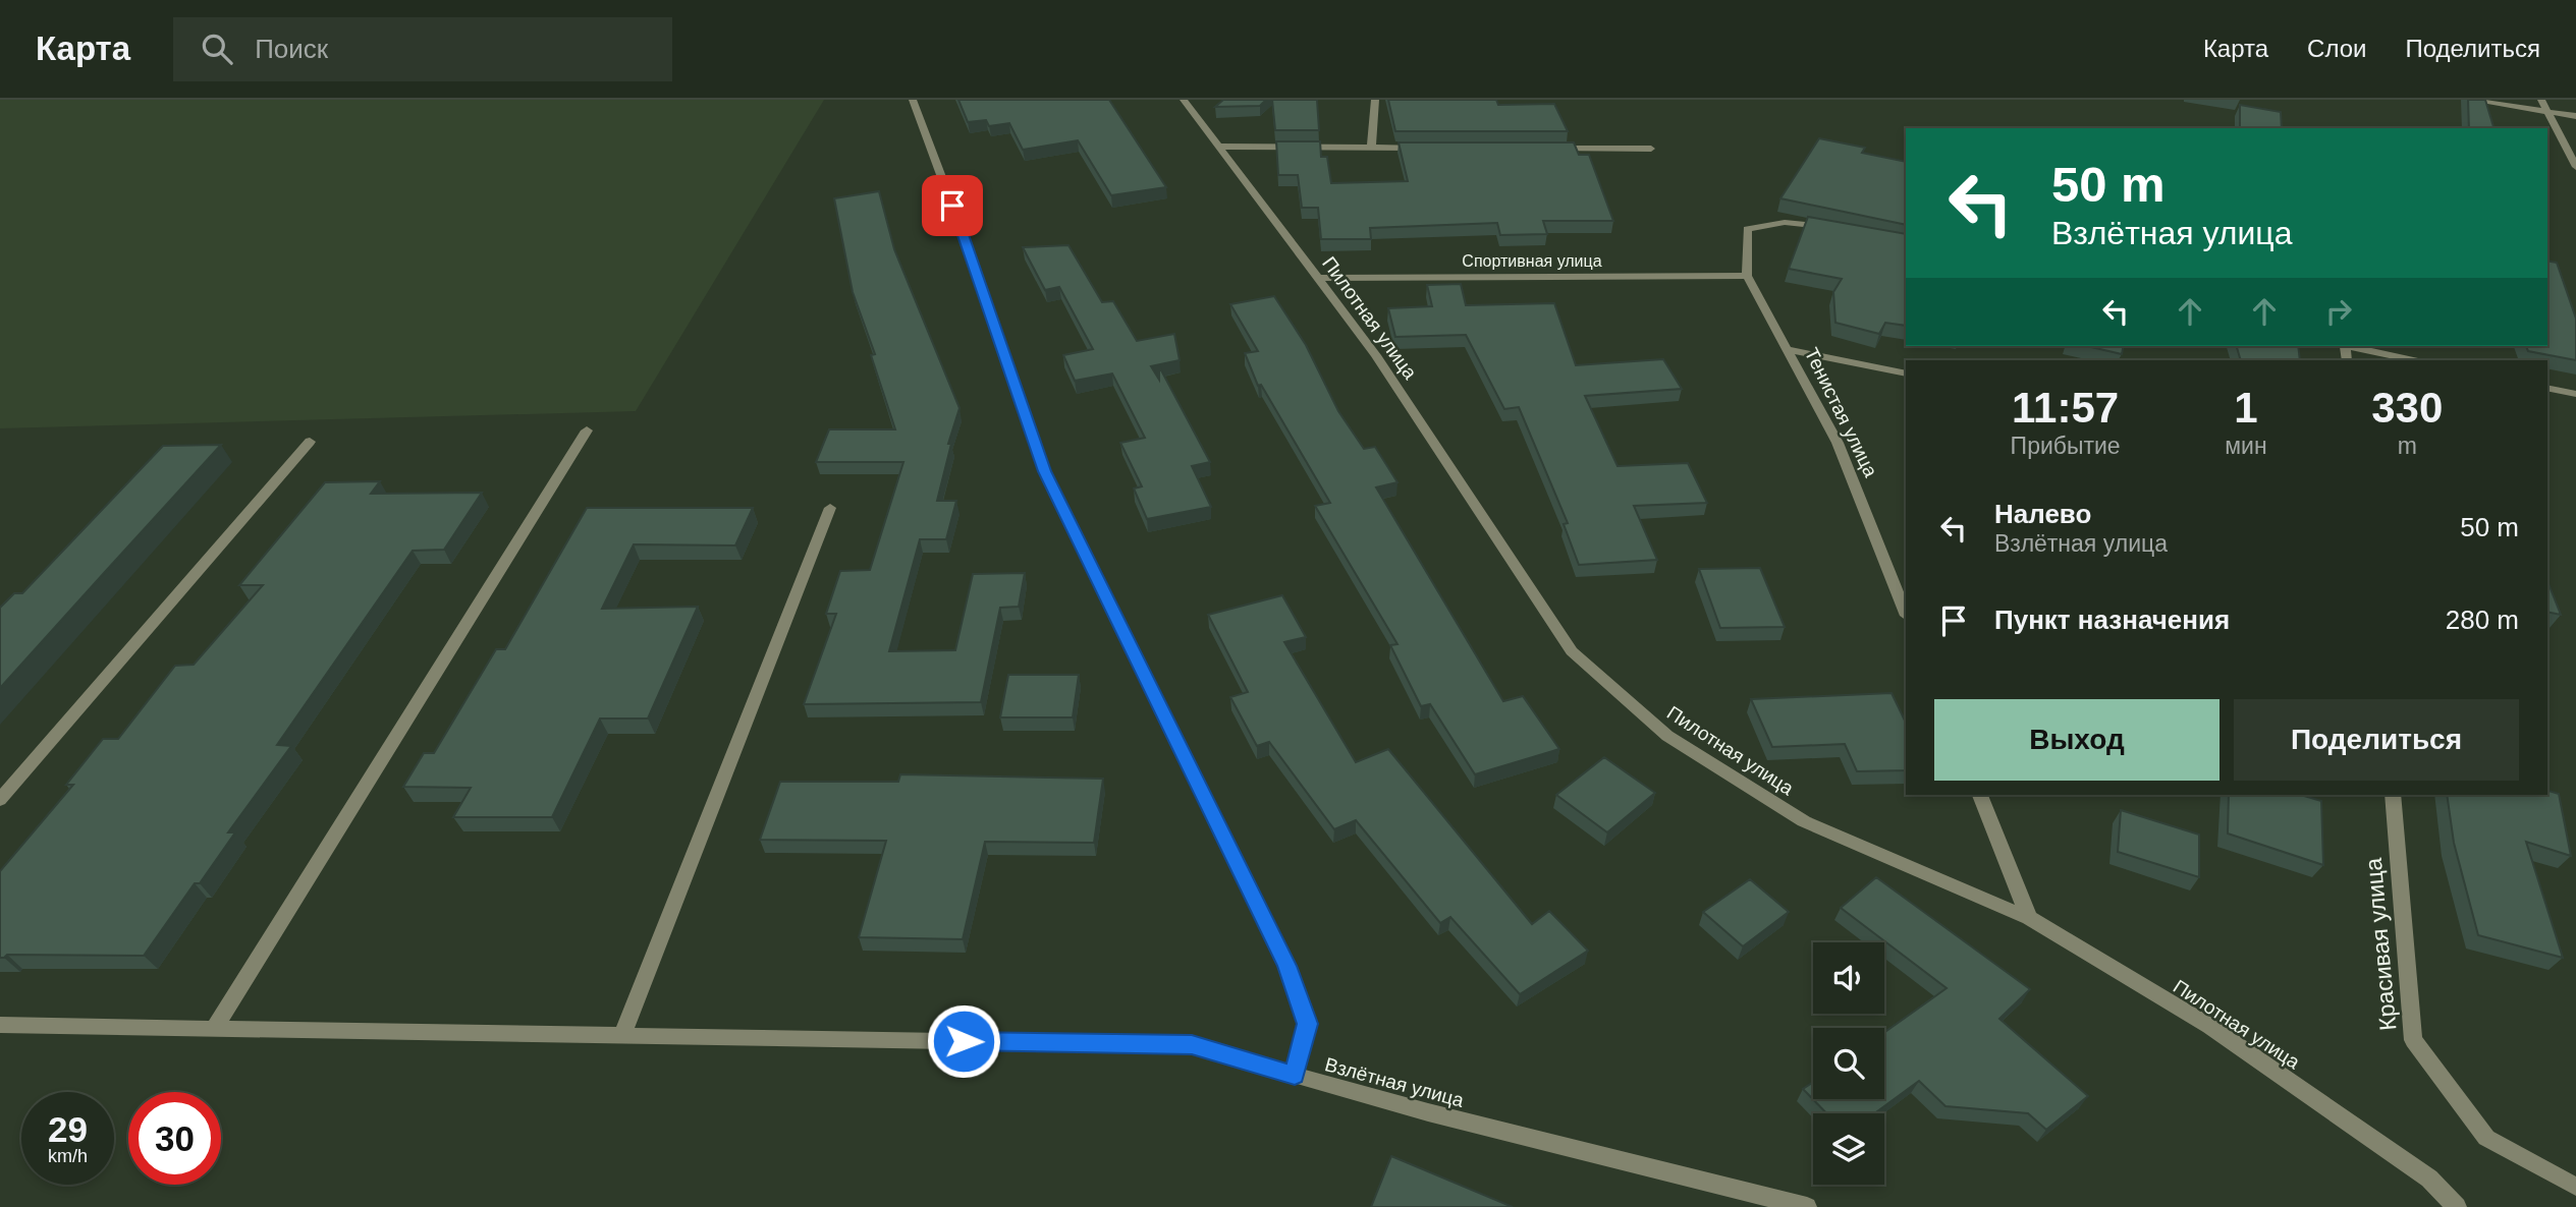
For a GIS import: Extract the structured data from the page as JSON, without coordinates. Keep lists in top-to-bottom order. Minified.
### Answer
{"streets":{"street":["Спортивная улица","Пилотная улица","Тенистая улица","Красивая улица","Взлётная улица"]},"crossings":[["Спортивная улица","Пилотная улица"],["Спортивная улица","Тенистая улица"]],"page":{"header":"Карта","search":"Поиск","nav":["Карта","Слои","Поделиться"],"turn":["50 m","Взлётная улица"],"eta":["11:57","Прибытие","1","мин","330","m"],"list":[{"name":"Налево","note":"Взлётная улица","value":"50 m"},{"name":"Пункт назначения","value":"280 m"}],"buttons":["Выход","Поделиться"],"speed":"29 km/h","limit":"30"}}
